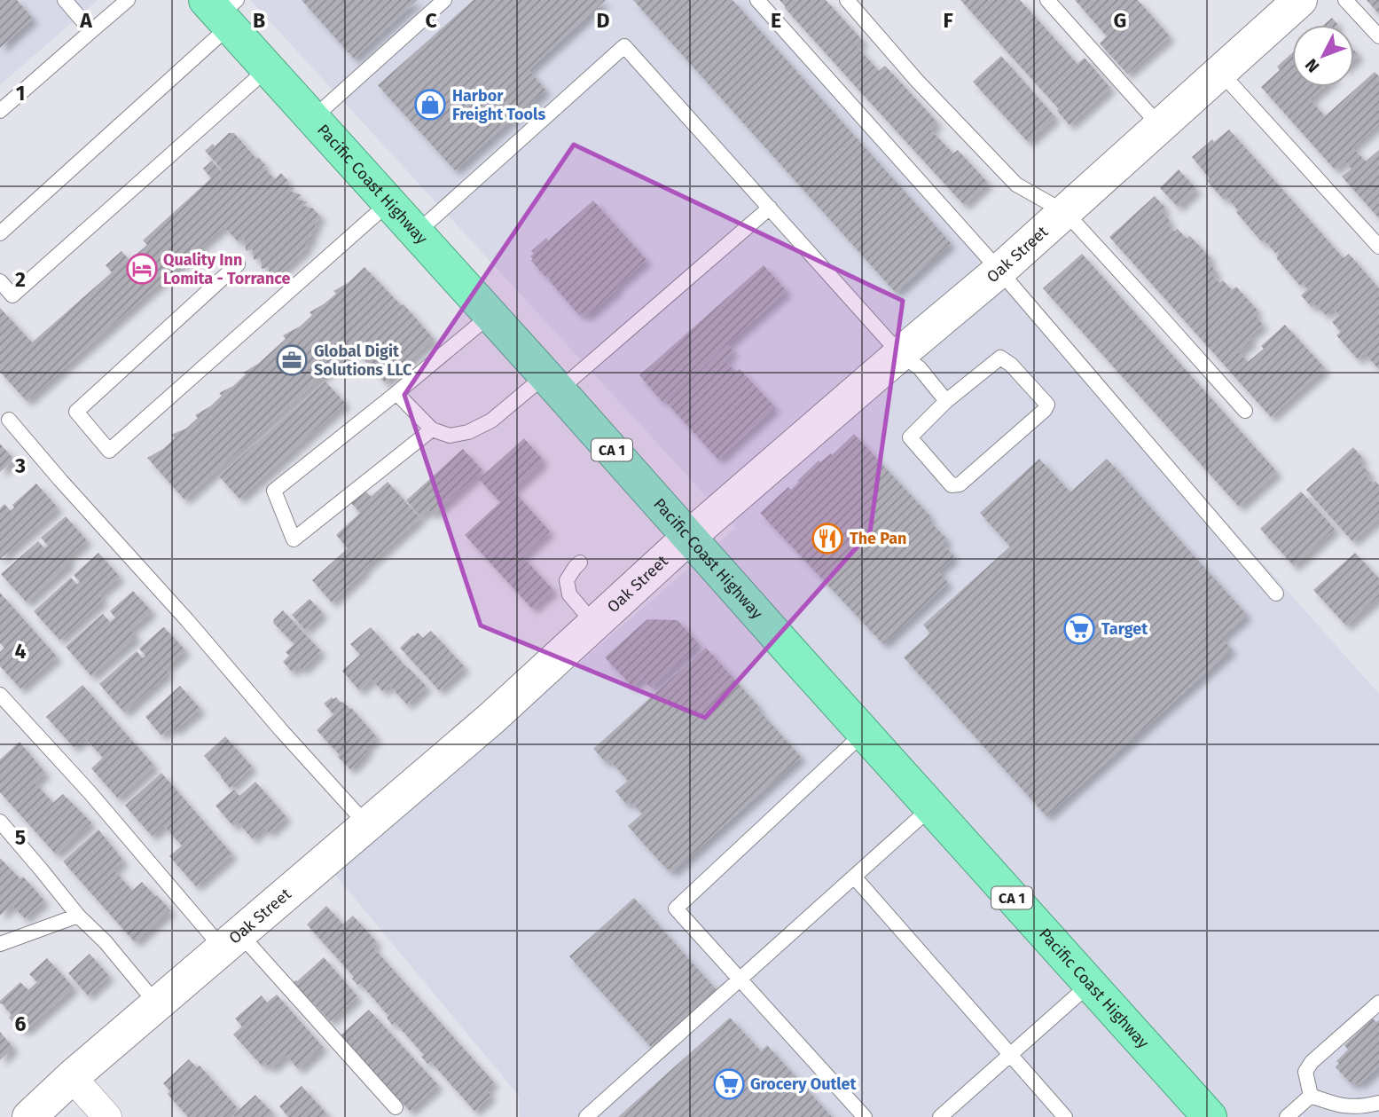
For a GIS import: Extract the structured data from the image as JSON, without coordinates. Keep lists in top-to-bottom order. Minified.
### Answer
{"streets":{"highway":["Pacific Coast Highway","CA 1"],"street":["Oak Street"]},"crossings":[["Pacific Coast Highway","Oak Street"]],"places":{"shop":["Harbor Freight Tools"],"hotel":["Quality Inn Lomita - Torrance"],"office":["Global Digit Solutions LLC"],"restaurant":["The Pan"],"supermarket":["Target","Grocery Outlet"]},"north":"bottom left","grid":{"columns":["A","B","C","D","E","F","G"],"rows":["1","2","3","4","5","6"]}}
